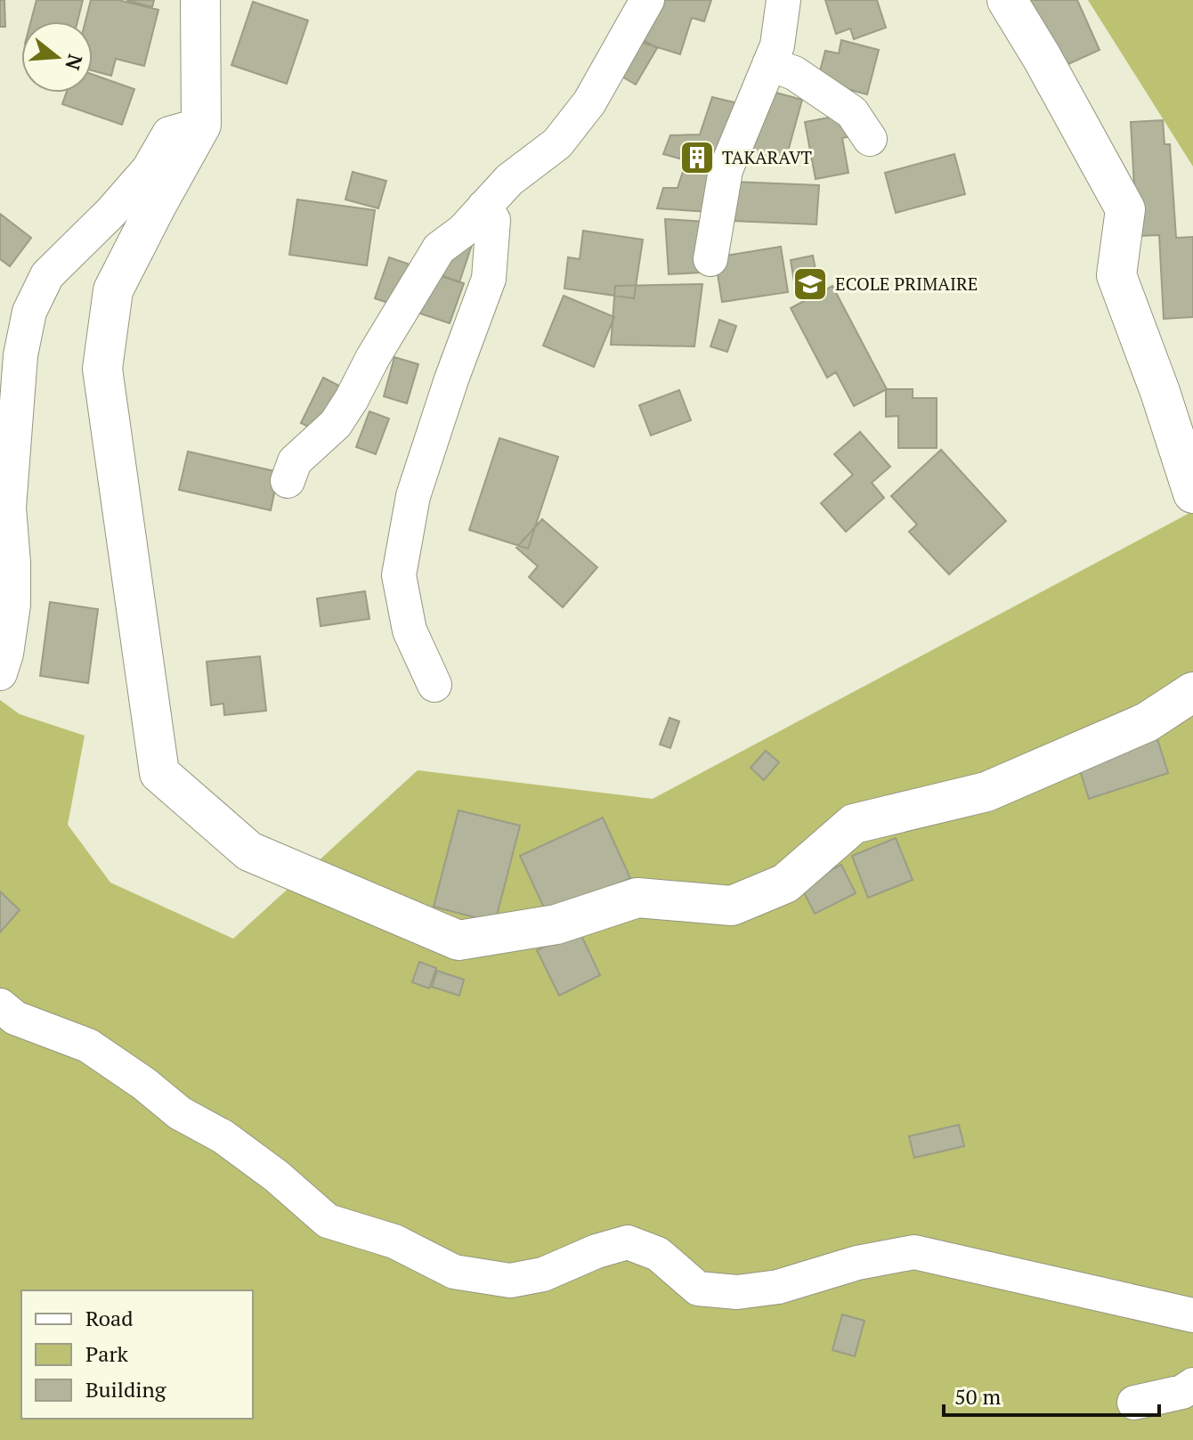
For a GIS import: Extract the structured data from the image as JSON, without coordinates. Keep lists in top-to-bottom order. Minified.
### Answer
{"places":{"building":["TAKARAVT"],"school or university":["ECOLE PRIMAIRE"]},"legend":["Road","Park","Building"],"scale_bar":"50 m","north":"right"}
